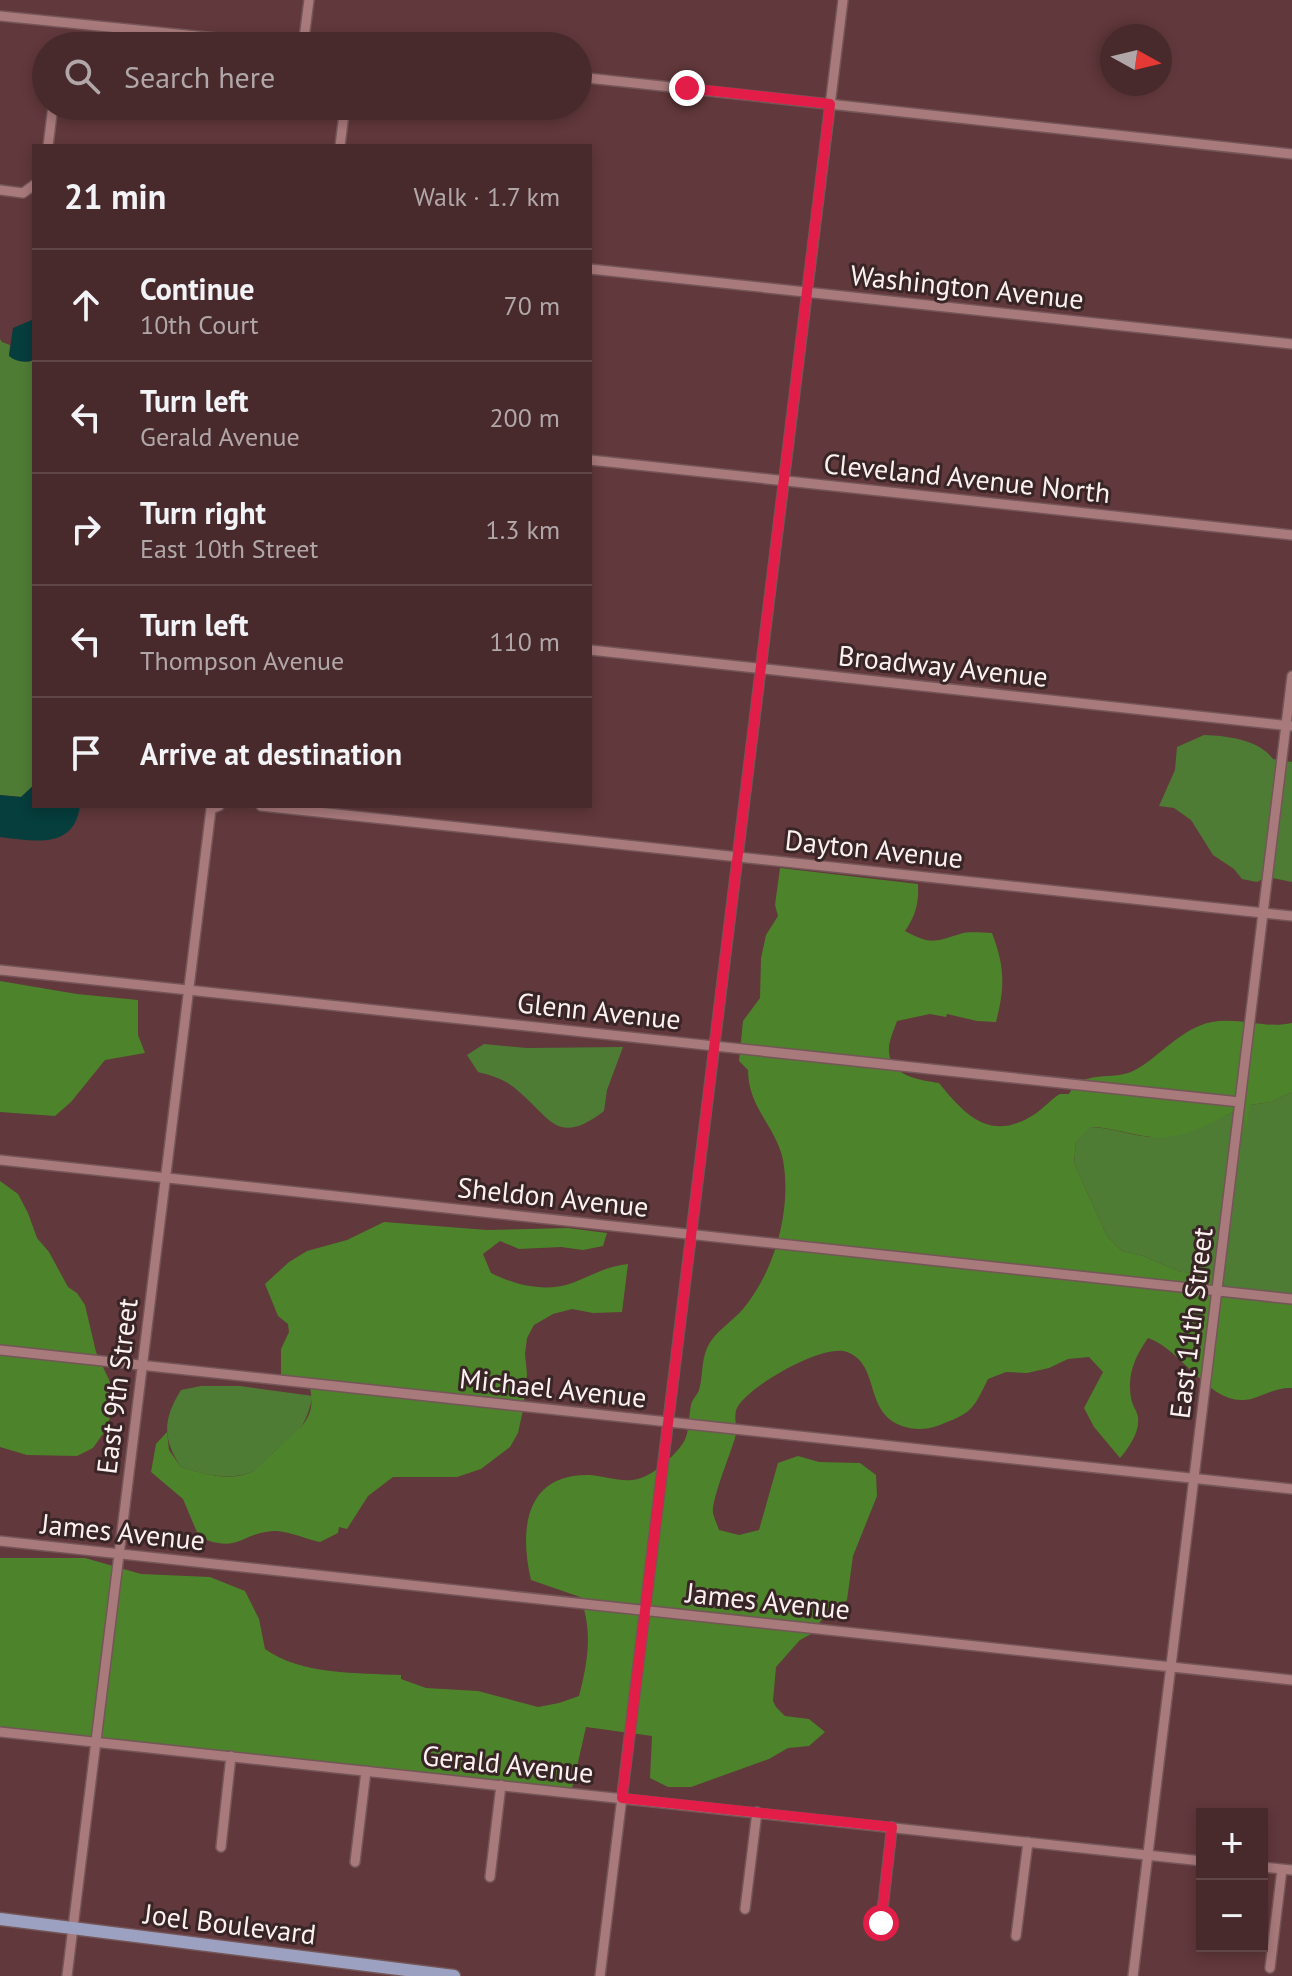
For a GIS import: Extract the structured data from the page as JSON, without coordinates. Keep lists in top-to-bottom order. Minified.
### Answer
{"streets":{"main road":["Joel Boulevard"],"street":["Washington Avenue","Cleveland Avenue North","Broadway Avenue","Dayton Avenue","Glenn Avenue","Sheldon Avenue","East 11th Street","East 9th Street","Michael Avenue","James Avenue","Gerald Avenue"]},"crossings":[["Broadway Avenue","East 11th Street"],["Dayton Avenue","East 11th Street"],["Glenn Avenue","East 11th Street"],["Glenn Avenue","East 9th Street"],["Sheldon Avenue","East 11th Street"],["Sheldon Avenue","East 9th Street"],["East 11th Street","Michael Avenue"],["East 11th Street","James Avenue"],["East 11th Street","Gerald Avenue"],["East 9th Street","Michael Avenue"],["East 9th Street","James Avenue"],["East 9th Street","Gerald Avenue"],["East 9th Street","Joel Boulevard"]],"north":"right","page":{"search":"Search here","heading":["21 min","Walk · 1.7 km"],"list":[["Continue","10th Court","70 m"],["Turn left","Gerald Avenue","200 m"],["Turn right","East 10th Street","1.3 km"],["Turn left","Thompson Avenue","110 m"],"Arrive at destination"],"map_buttons":["+","−"]}}
